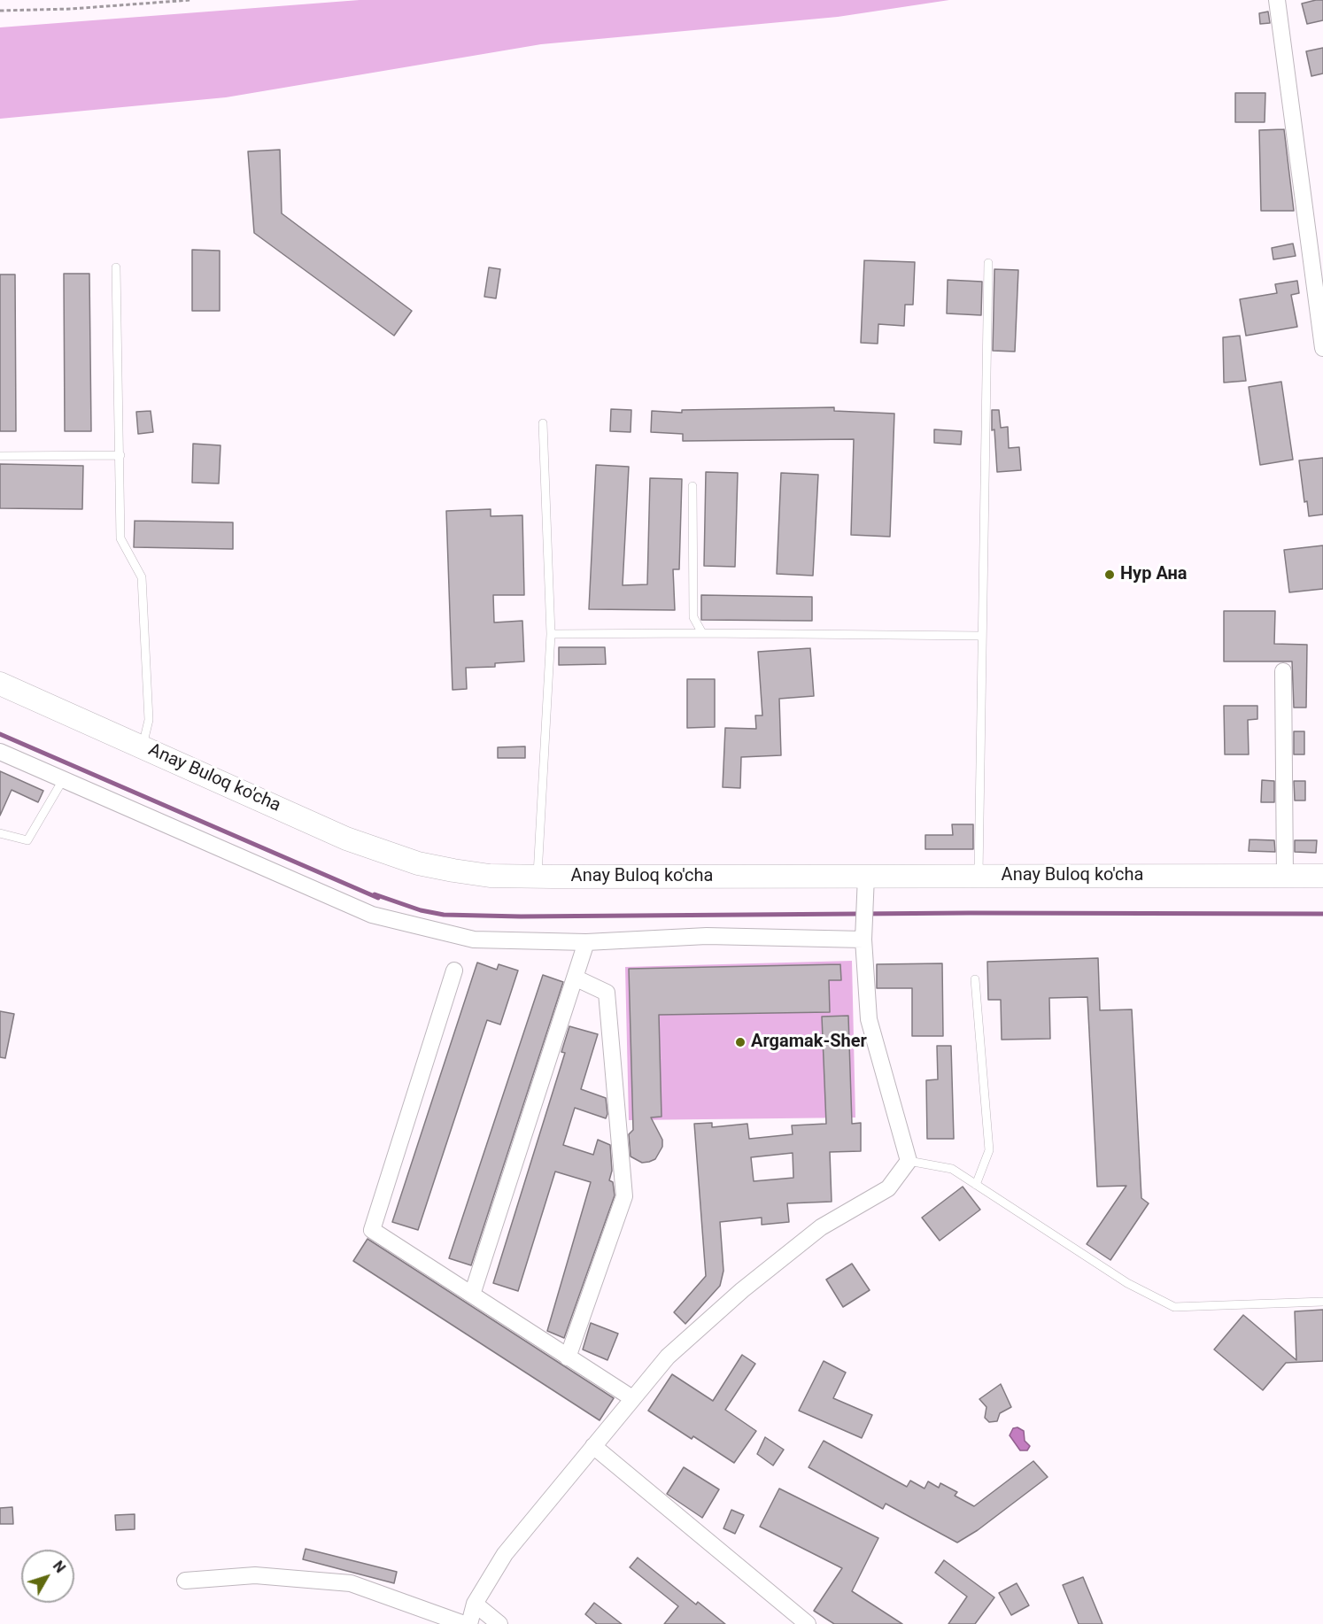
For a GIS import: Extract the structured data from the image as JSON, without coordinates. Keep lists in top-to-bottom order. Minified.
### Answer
{"streets":{"main road":["Anay Buloq ko'cha"]},"places":["Нур Ана","Argamak-Sher"],"north":"top right"}
